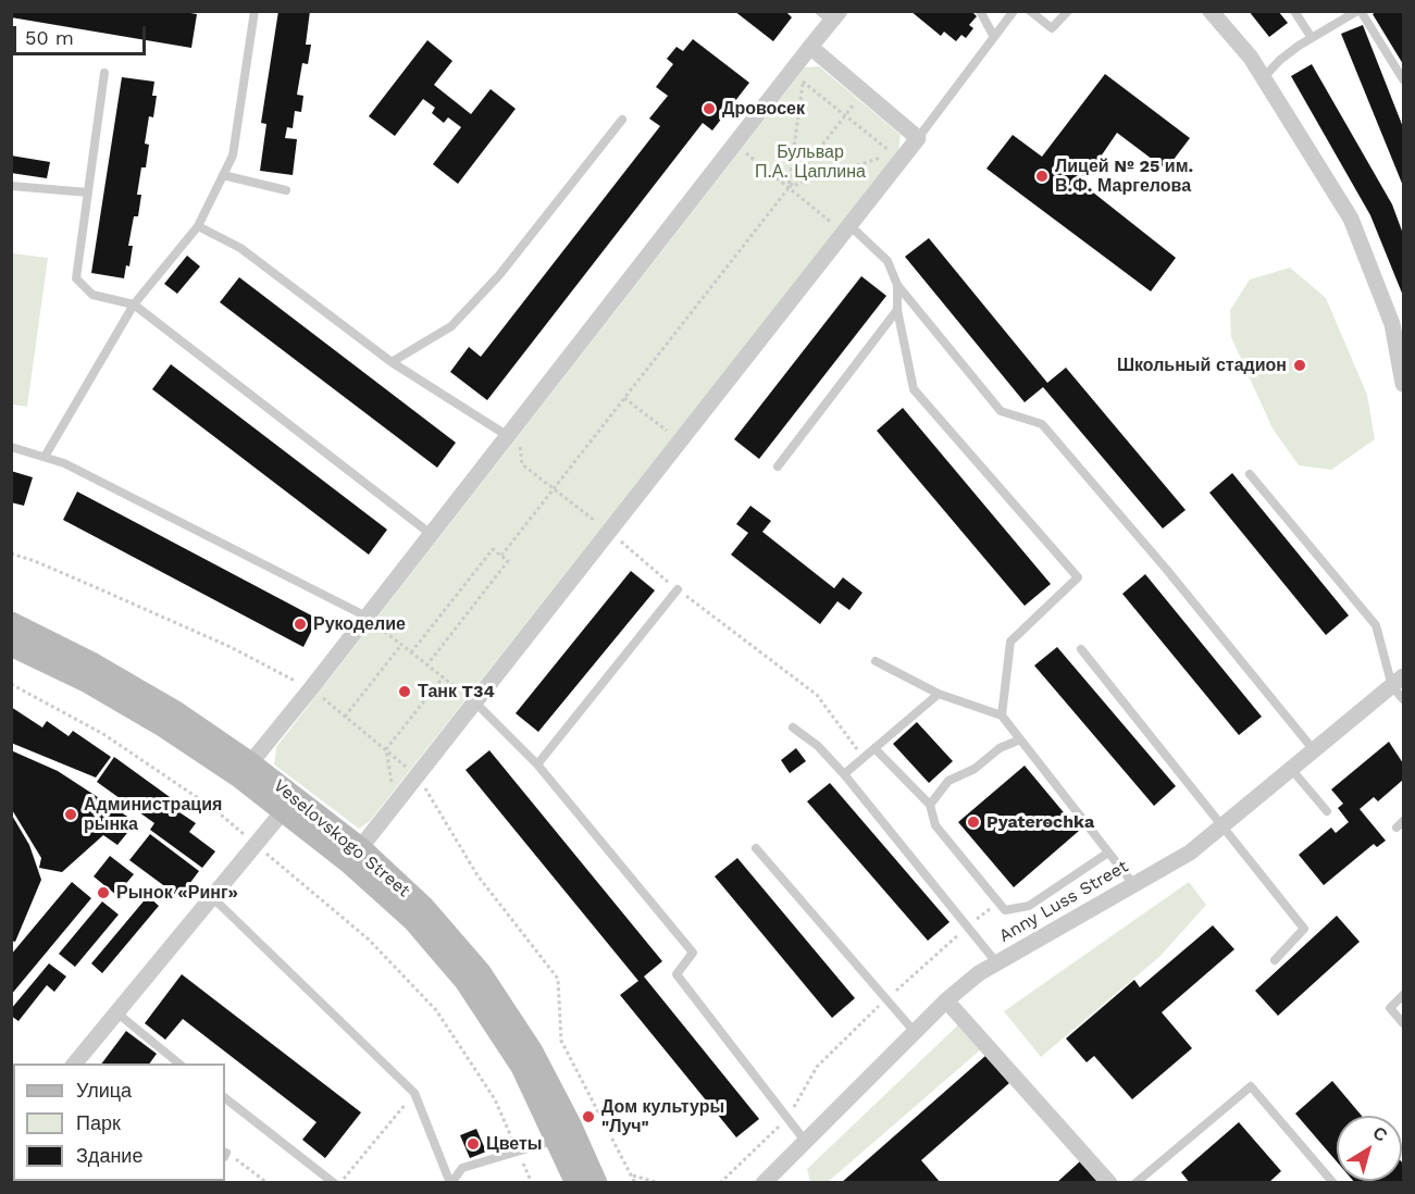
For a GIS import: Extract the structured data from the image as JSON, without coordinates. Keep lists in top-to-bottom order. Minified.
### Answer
{"streets":{"main road":["Veselovskogo Street"],"street":["Anny Luss Street"]},"parks":["Бульвар П.А. Цаплина"],"places":["Дровосек","Лицей № 25 им. В.Ф. Маргелова","Школьный стадион","Рукоделие","Танк T34","Администрация рынка","Pyaterochka","Рынок «Ринг»","Дом культуры \"Луч\"","Цветы"],"legend":["Улица","Парк","Здание"],"scale_bar":"50 m","north":"top right"}
